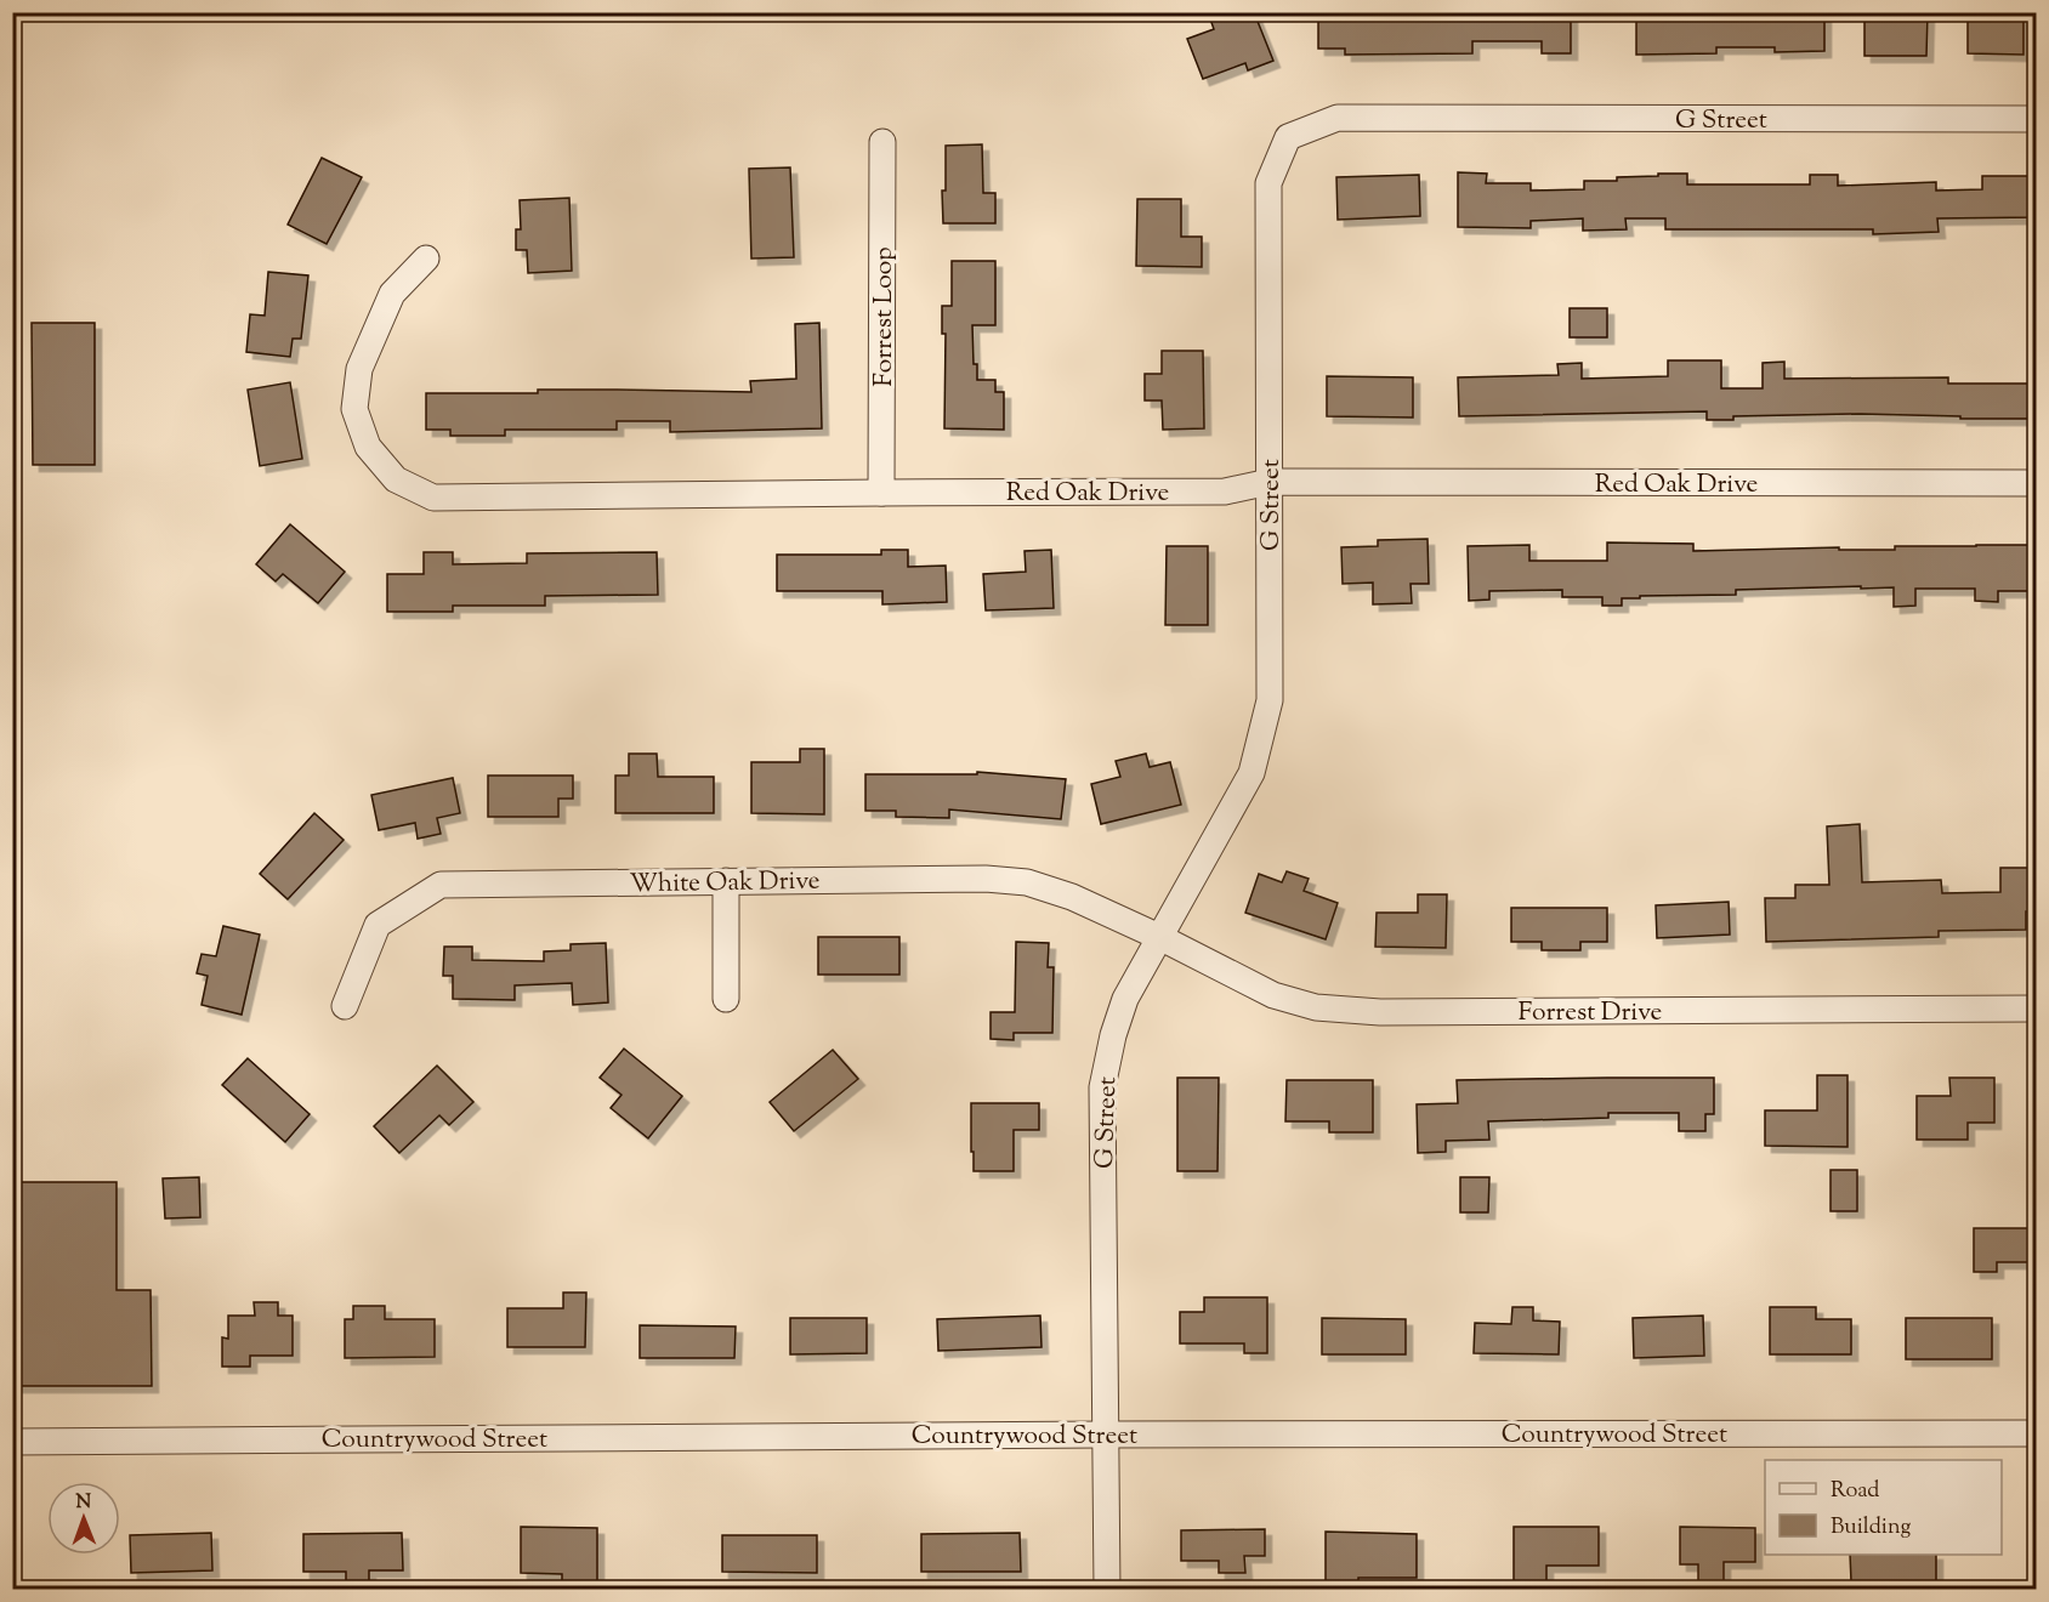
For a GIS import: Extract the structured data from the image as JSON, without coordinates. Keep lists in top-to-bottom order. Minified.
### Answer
{"streets":{"street":["G Street","Forrest Loop","Red Oak Drive","White Oak Drive","Forrest Drive","Countrywood Street"]},"crossings":[["G Street","Red Oak Drive"],["G Street","White Oak Drive"],["G Street","Forrest Drive"],["G Street","Countrywood Street"],["Forrest Loop","Red Oak Drive"],["White Oak Drive","Forrest Drive"]],"legend":["Road","Building"],"north":"top"}
